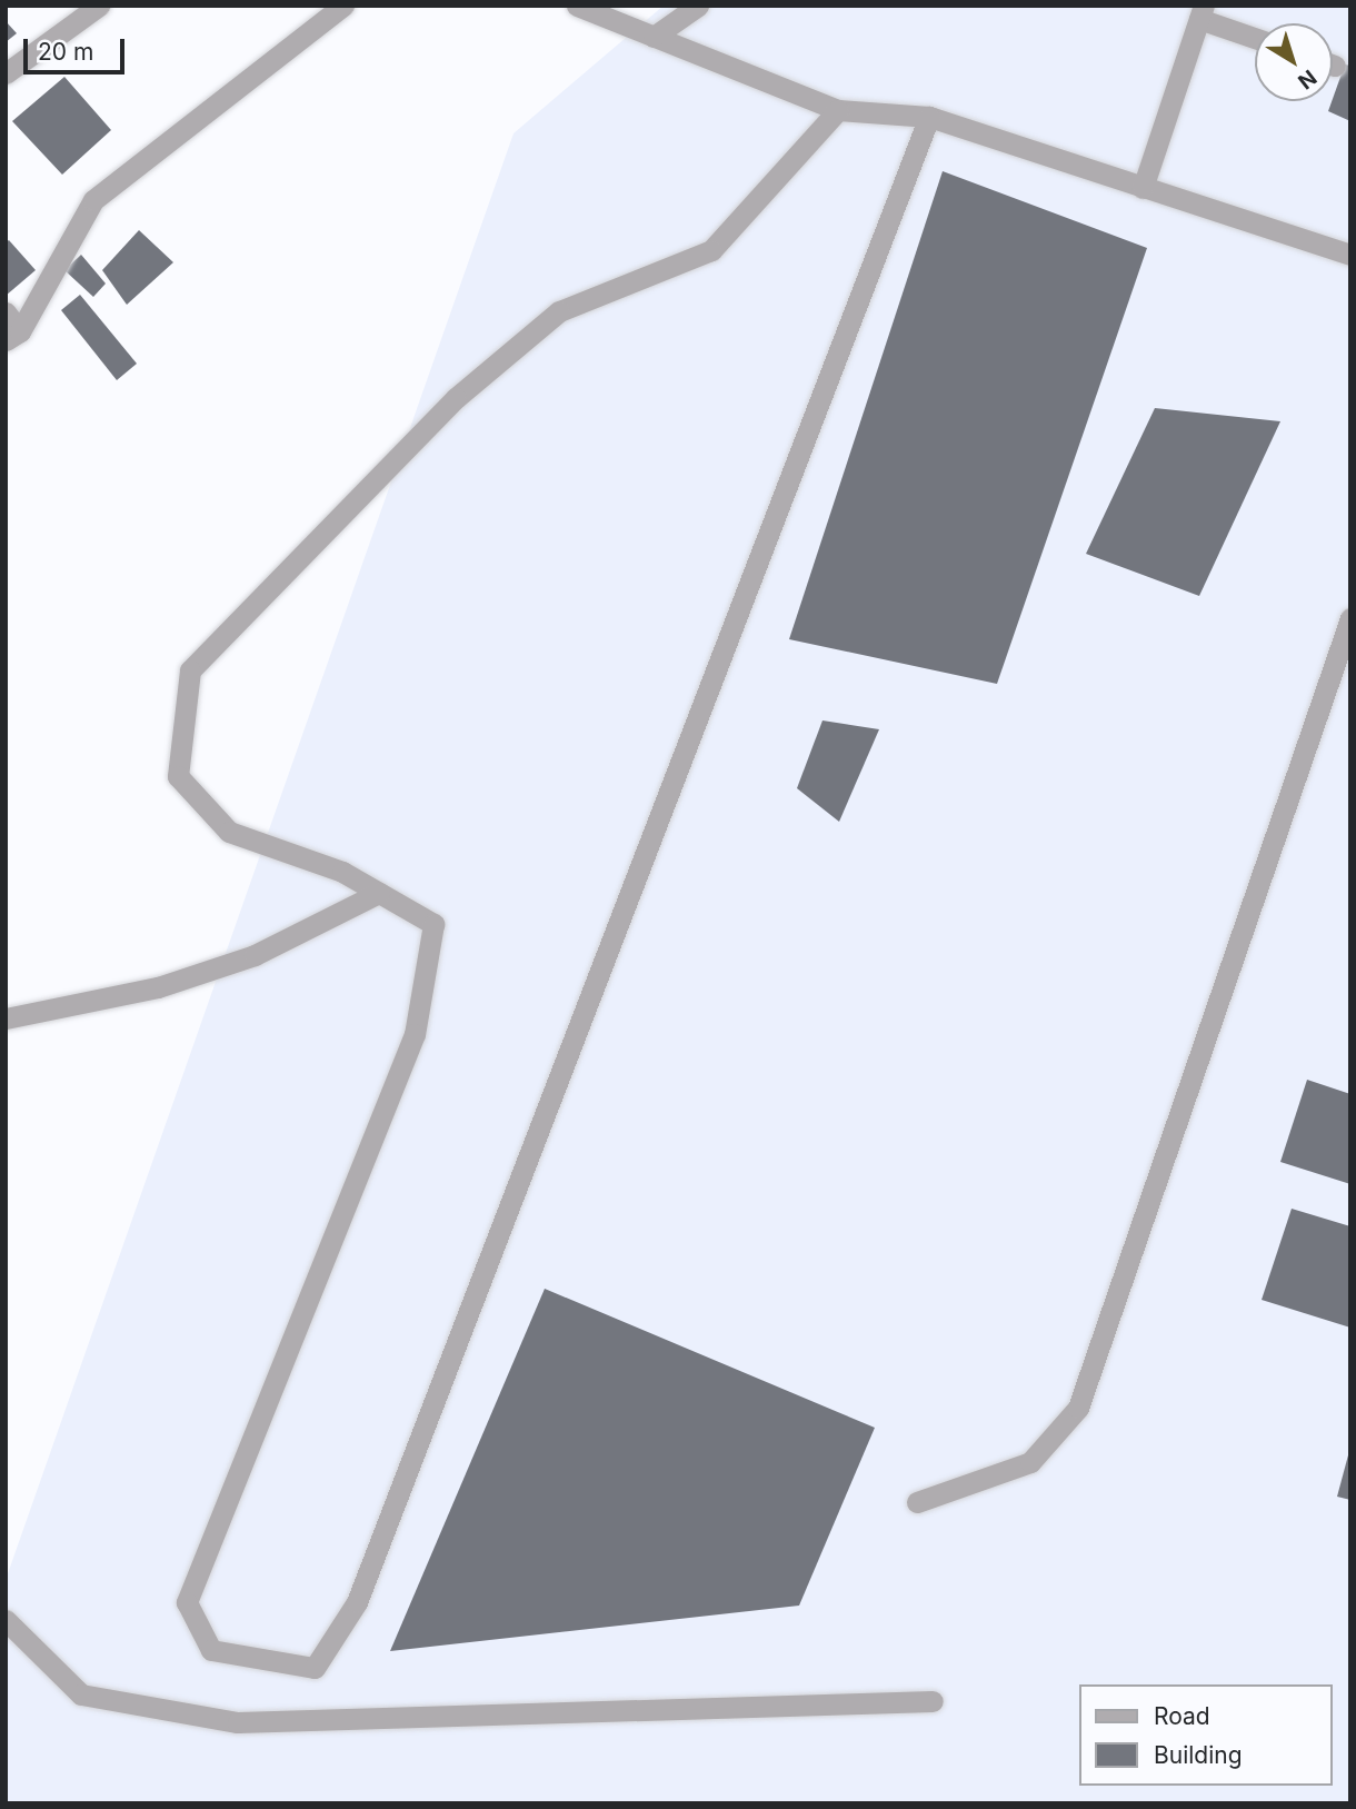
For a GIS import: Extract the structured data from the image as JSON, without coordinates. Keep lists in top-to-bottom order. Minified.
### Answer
{"legend":["Road","Building"],"scale_bar":"20 m","north":"bottom right"}
